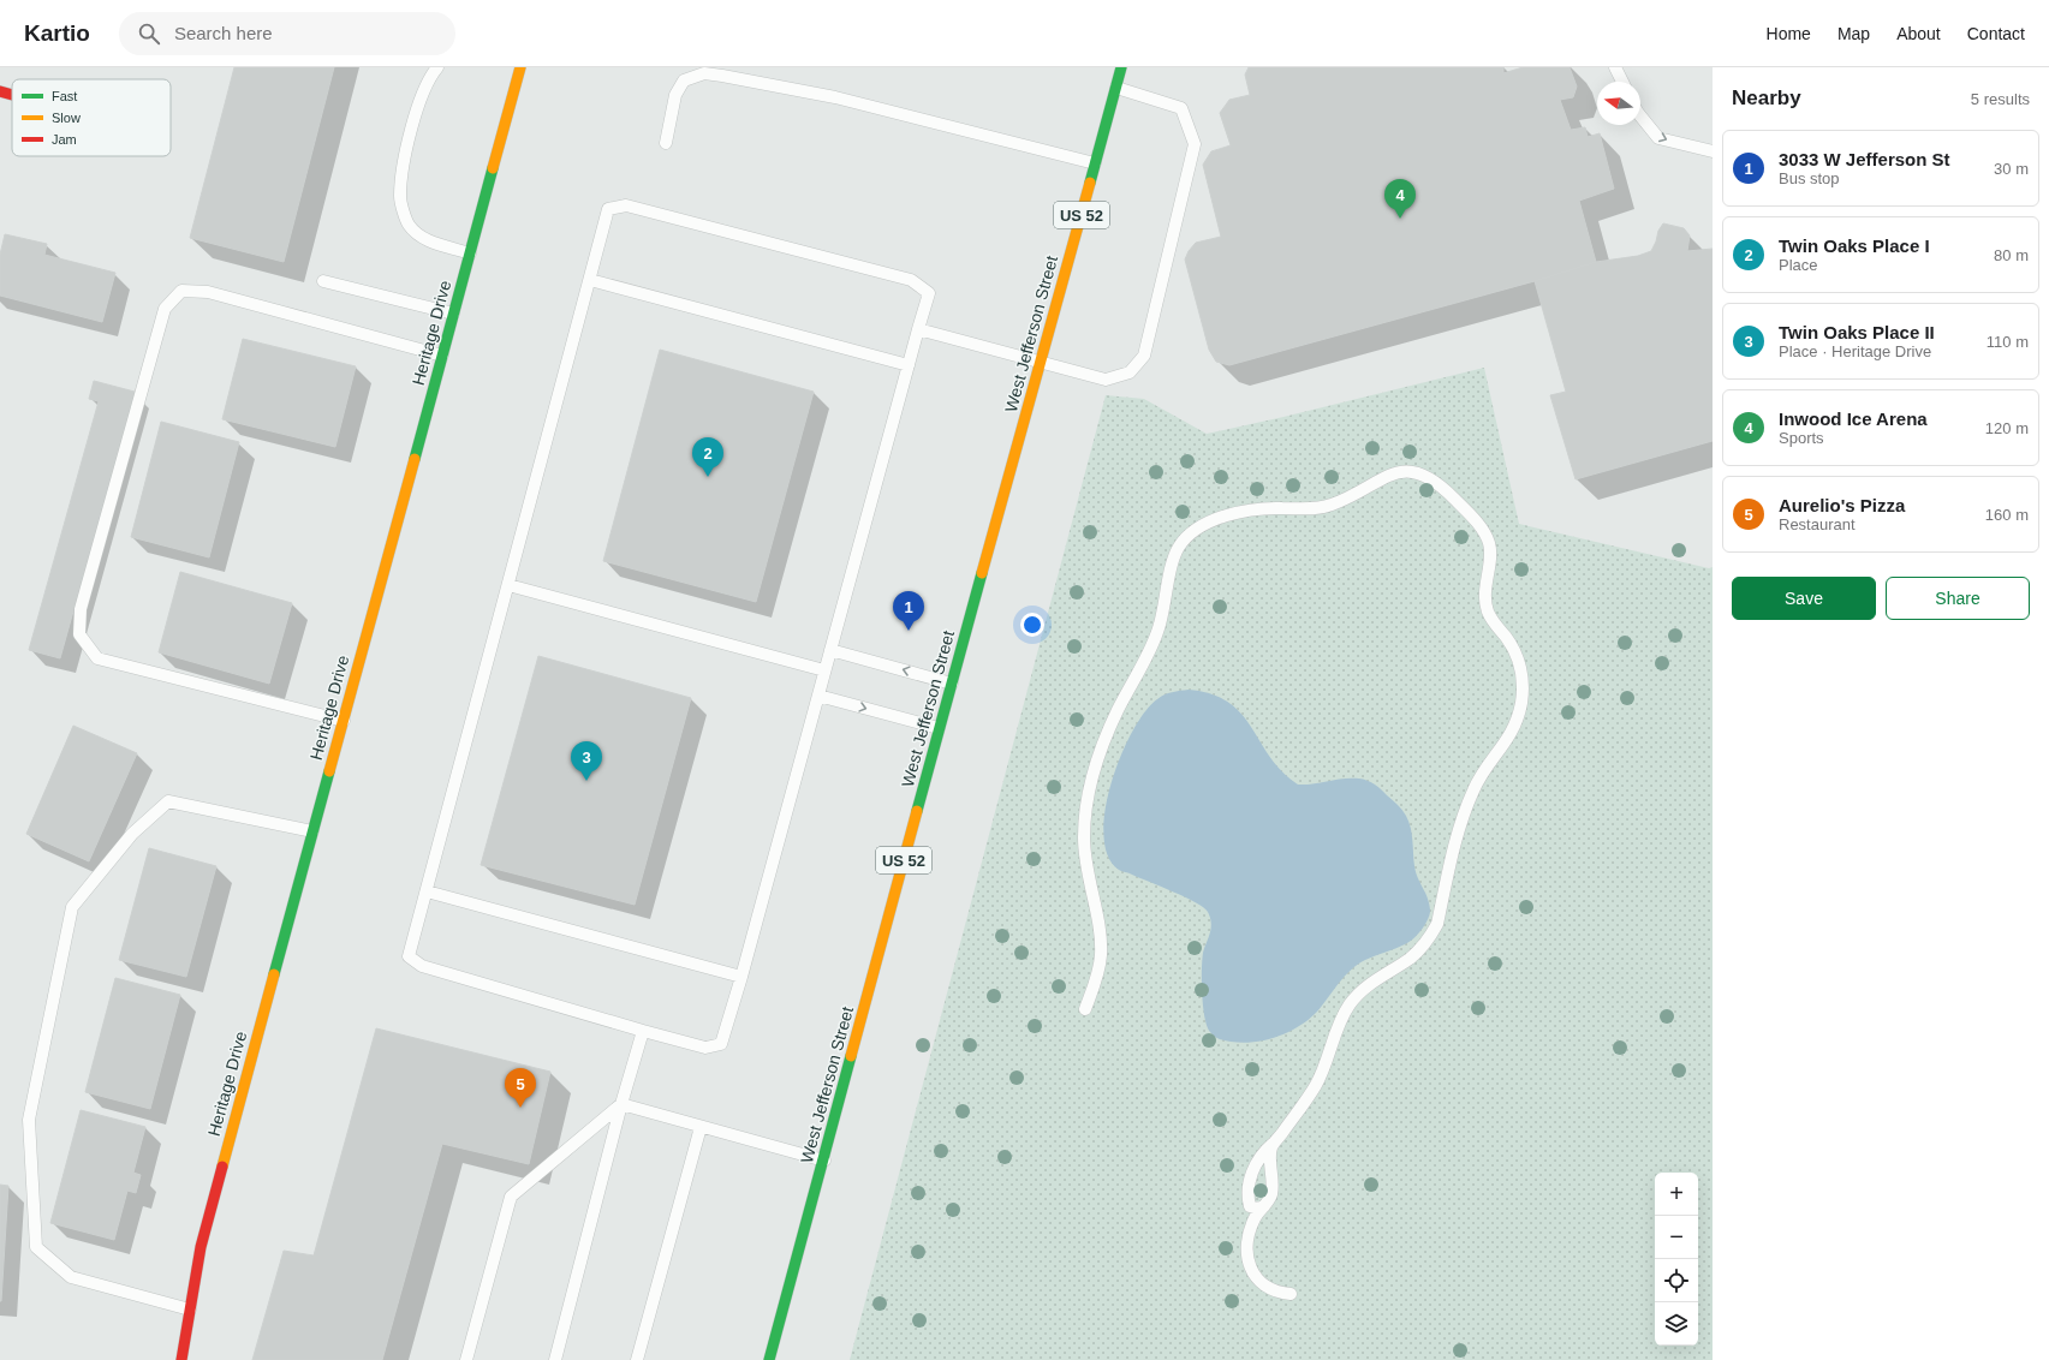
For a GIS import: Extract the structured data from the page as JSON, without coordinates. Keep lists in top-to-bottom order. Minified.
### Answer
{"streets":{"street":["US 52","Heritage Drive","West Jefferson Street"]},"legend":["Fast","Slow","Jam"],"north":"left","page":{"header":"Kartio","search":"Search here","nav":["Home","Map","About","Contact"],"heading":["Nearby","5 results"],"list":[{"mark":"1","name":"3033 W Jefferson St","note":"Bus stop","value":"30 m"},{"mark":"2","name":"Twin Oaks Place I","note":"Place","value":"80 m"},{"mark":"3","name":"Twin Oaks Place II","note":"Place · Heritage Drive","value":"110 m"},{"mark":"4","name":"Inwood Ice Arena","note":"Sports","value":"120 m"},{"mark":"5","name":"Aurelio's Pizza","note":"Restaurant","value":"160 m"}],"pins":["4","2","1","3","5"],"buttons":["Save","Share"],"map_buttons":["+","−"]}}
